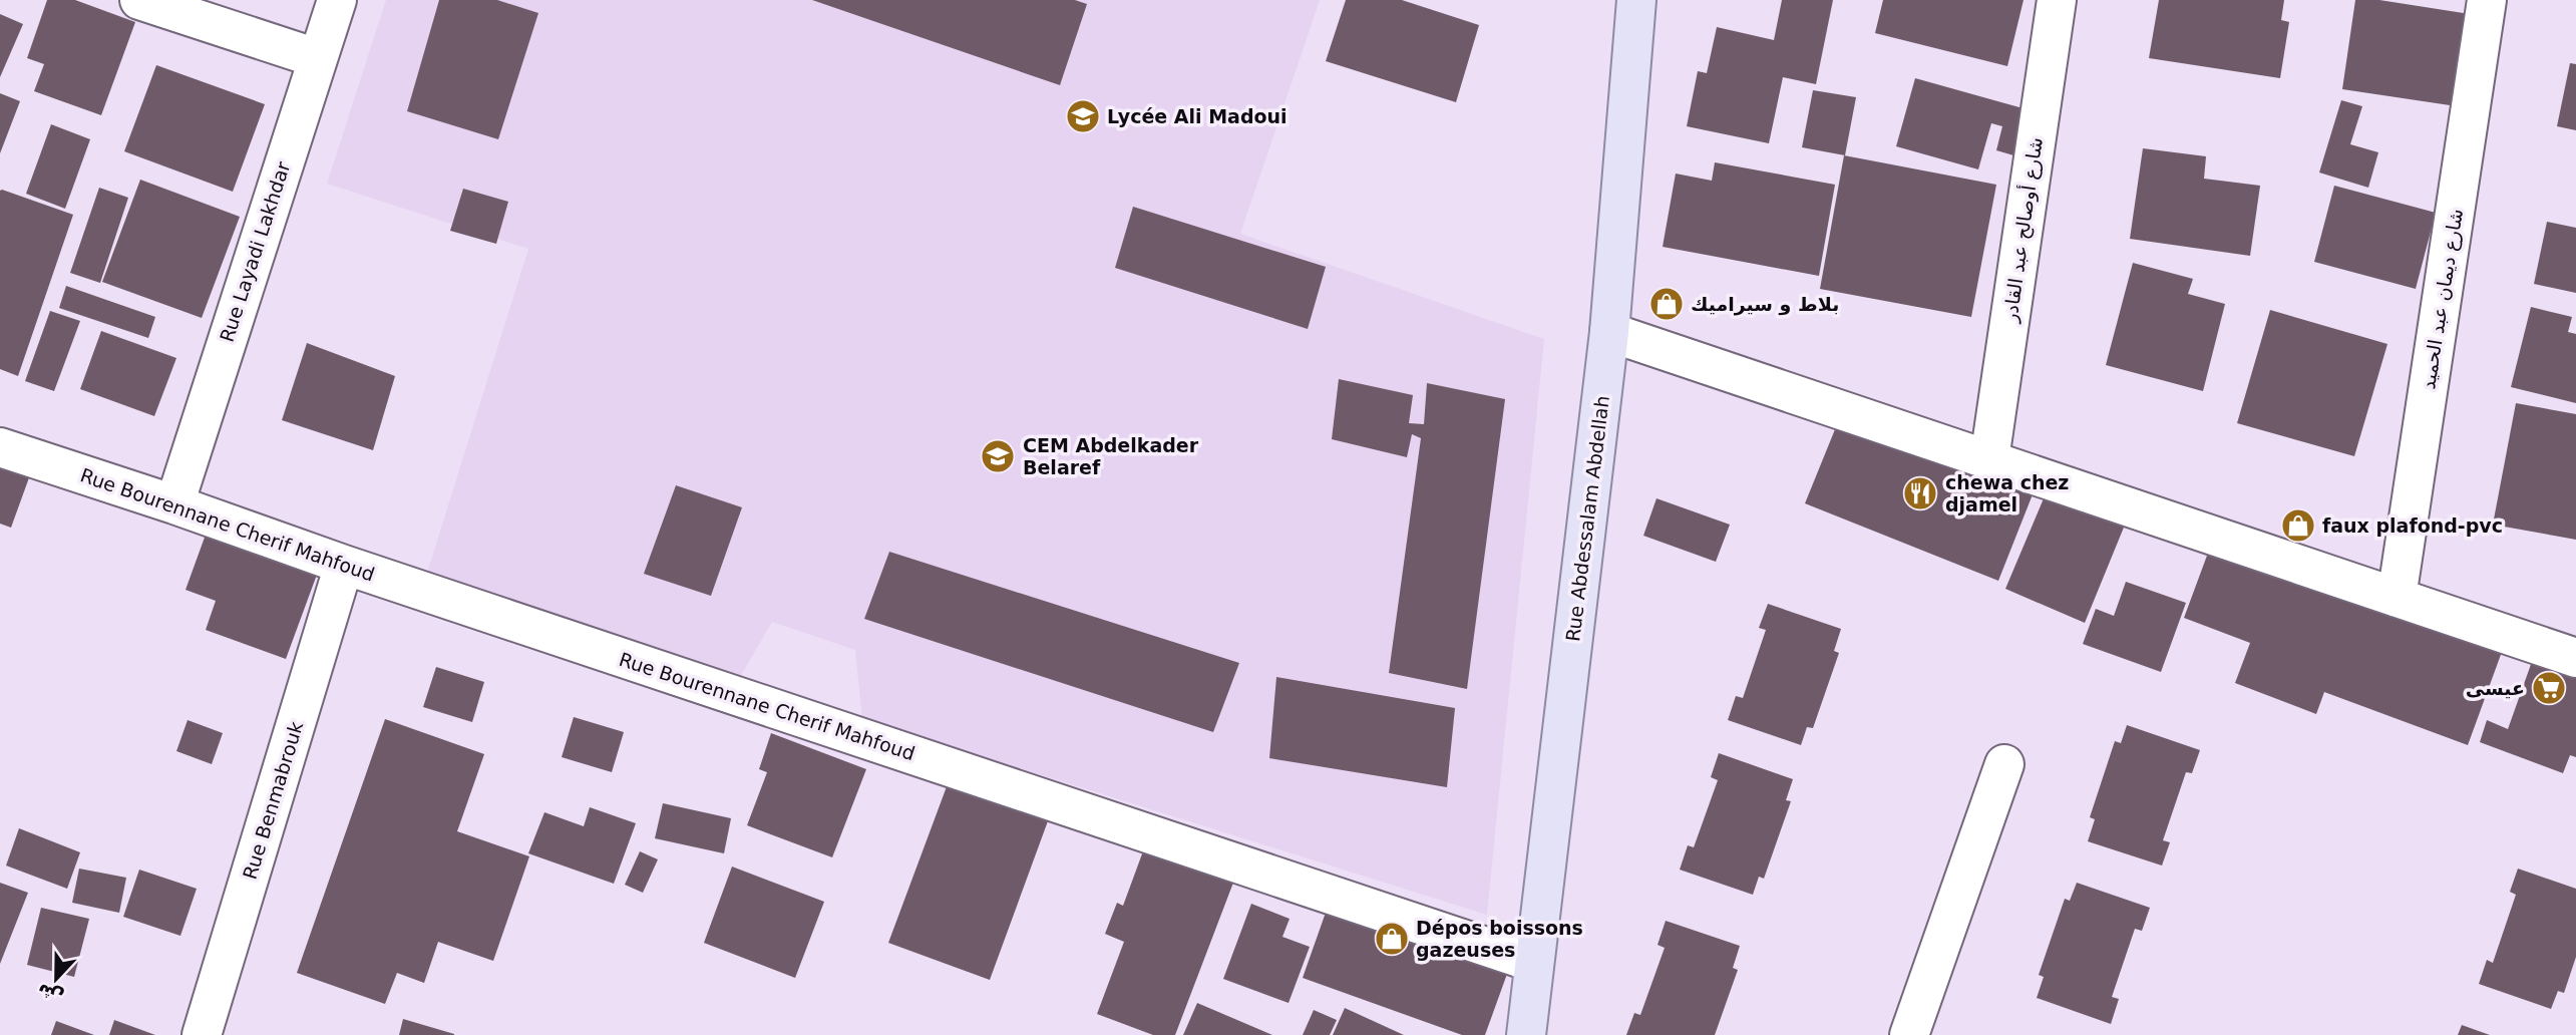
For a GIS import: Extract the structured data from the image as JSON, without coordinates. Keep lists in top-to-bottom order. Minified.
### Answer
{"streets":{"main road":["Rue Abdessalam Abdellah"],"street":["شارع أوصالح عبد القادر","Rue Layadi Lakhdar","شارع ديمان عبد الحميد","Rue Bourennane Cherif Mahfoud","Rue Benmabrouk"]},"crossings":[["Rue Layadi Lakhdar","Rue Bourennane Cherif Mahfoud"],["Rue Abdessalam Abdellah","Rue Bourennane Cherif Mahfoud"],["Rue Bourennane Cherif Mahfoud","Rue Benmabrouk"]],"places":{"school or university":["Lycée Ali Madoui","CEM Abdelkader Belaref"],"shop":["بلاط و سيراميك","faux plafond-pvc","Dépos boissons gazeuses"],"restaurant":["chewa chez djamel"],"supermarket":["عيسى"]},"north":"bottom"}
